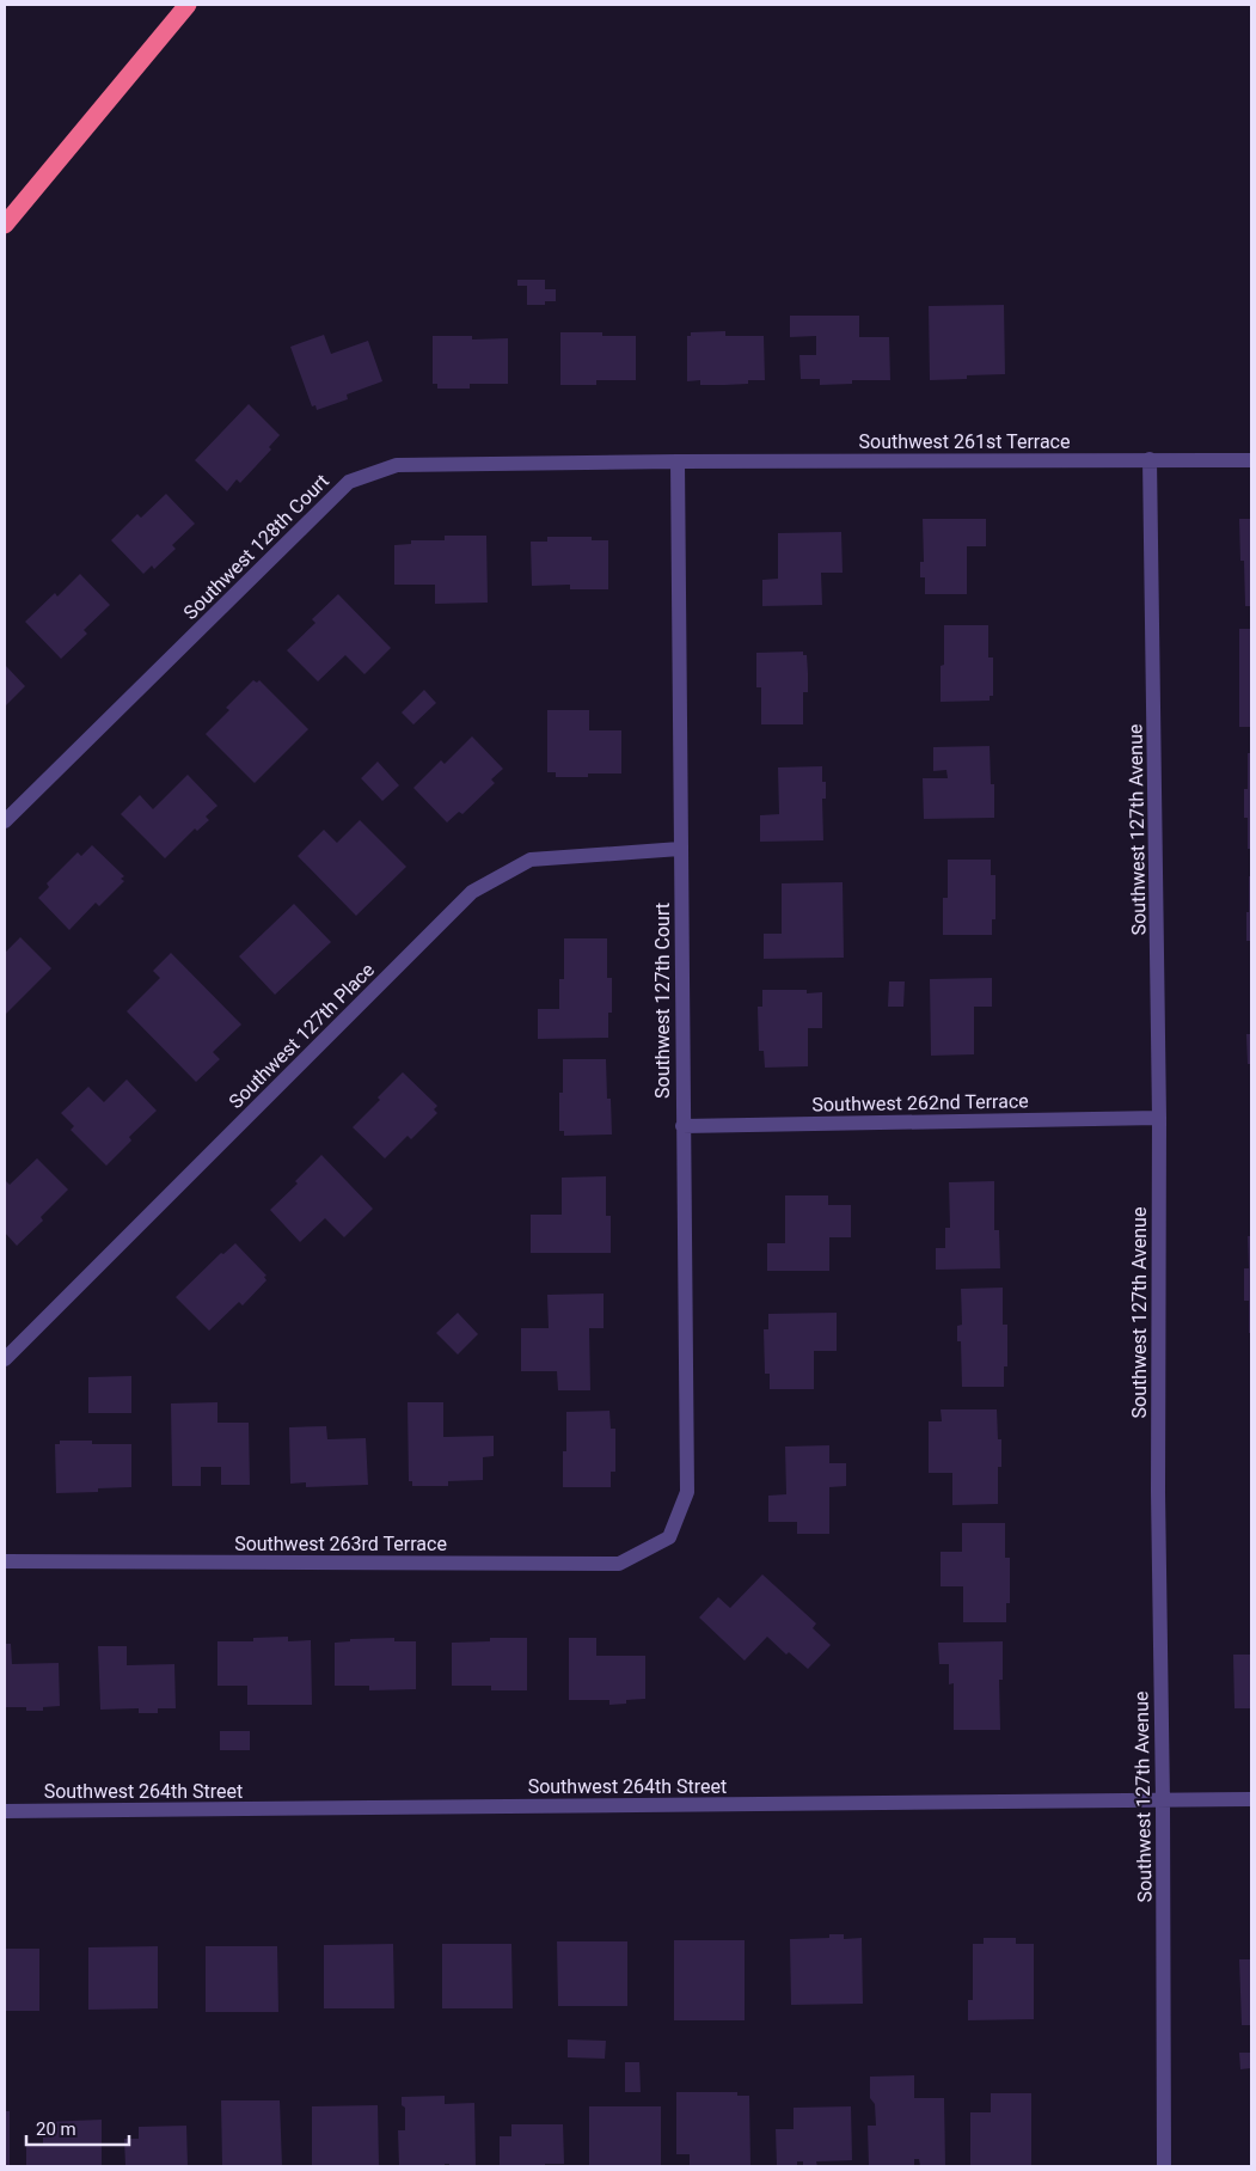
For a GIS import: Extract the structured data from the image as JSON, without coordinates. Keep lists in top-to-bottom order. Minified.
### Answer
{"streets":{"street":["Southwest 261st Terrace","Southwest 128th Court","Southwest 127th Avenue","Southwest 127th Court","Southwest 127th Place","Southwest 262nd Terrace","Southwest 263rd Terrace","Southwest 264th Street"]},"crossings":[["Southwest 261st Terrace","Southwest 128th Court"],["Southwest 261st Terrace","Southwest 127th Avenue"],["Southwest 261st Terrace","Southwest 127th Court"],["Southwest 128th Court","Southwest 127th Court"],["Southwest 127th Avenue","Southwest 262nd Terrace"],["Southwest 127th Avenue","Southwest 264th Street"],["Southwest 127th Court","Southwest 127th Place"],["Southwest 127th Court","Southwest 262nd Terrace"],["Southwest 127th Court","Southwest 263rd Terrace"]],"scale_bar":"20 m"}
